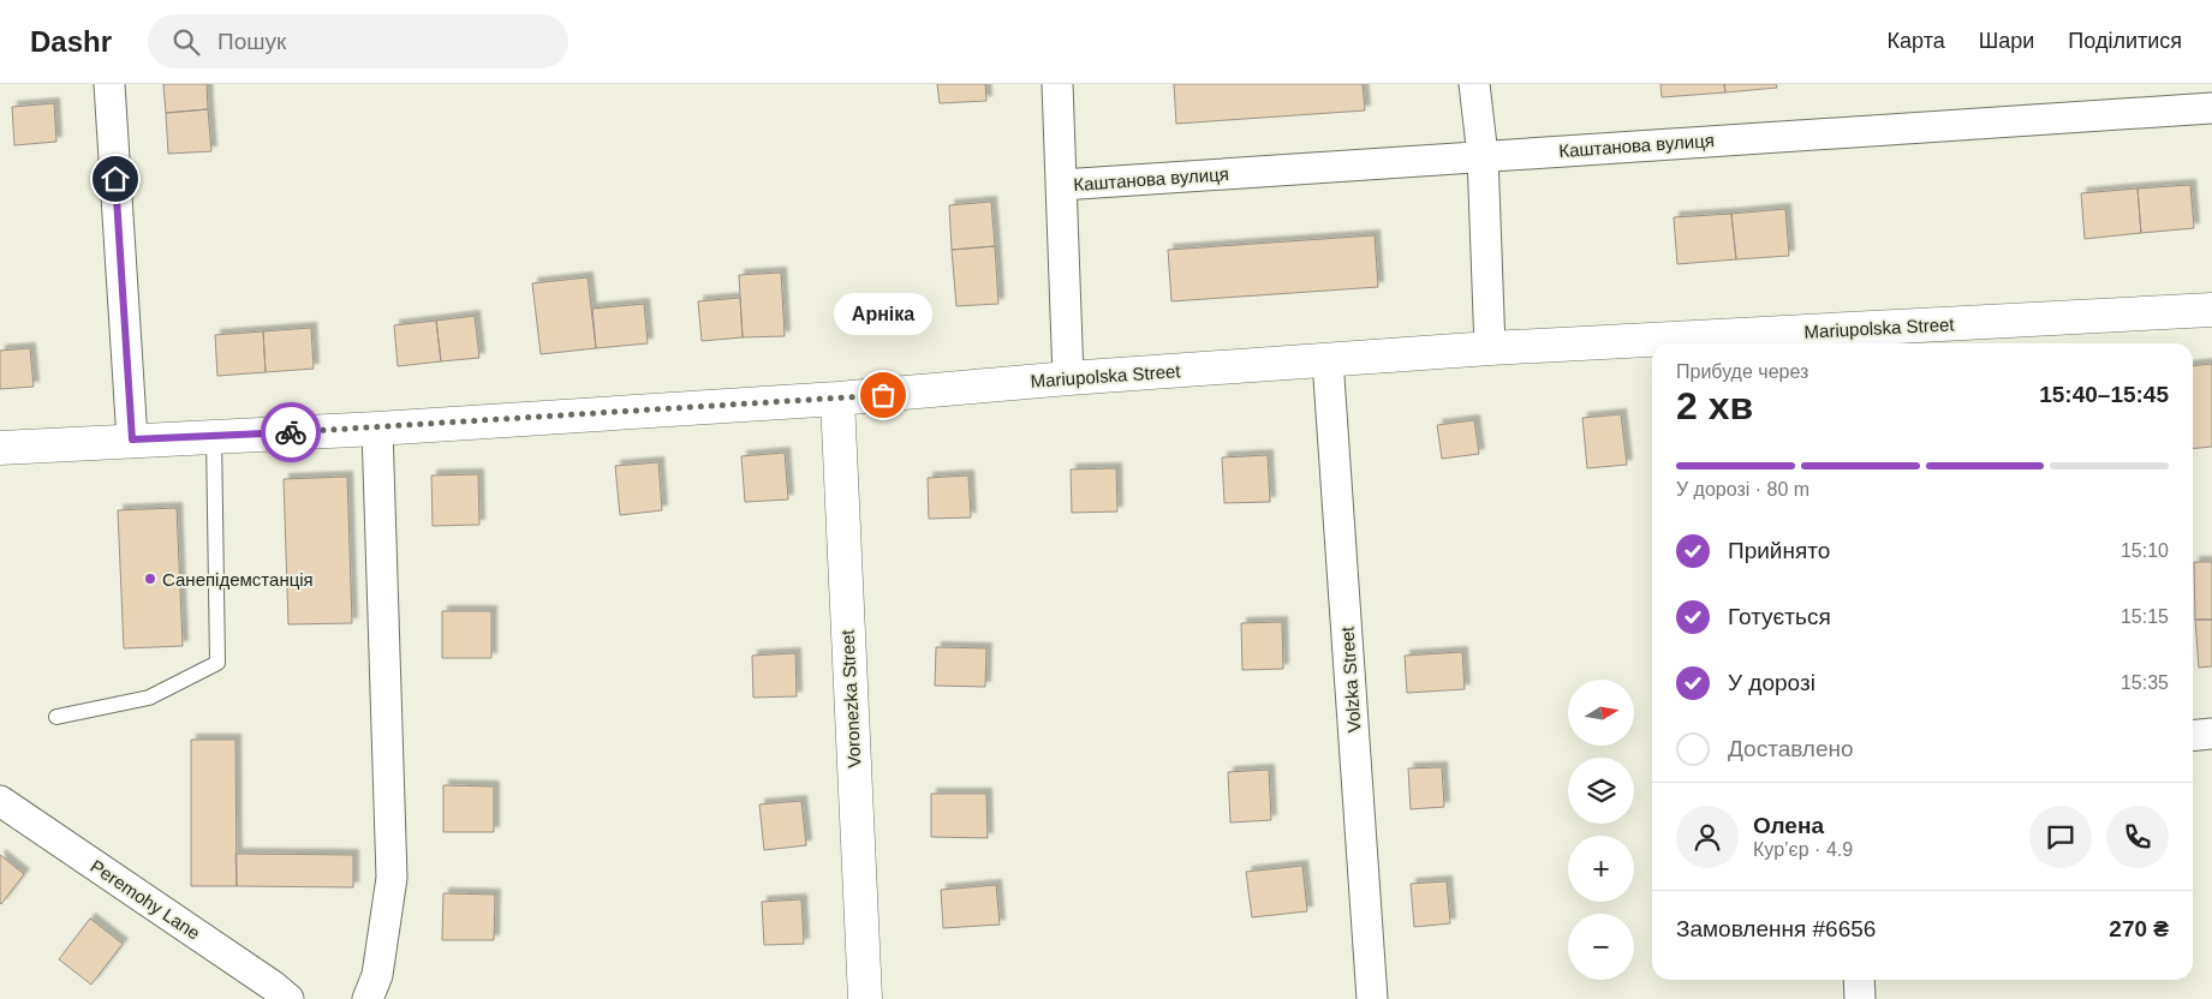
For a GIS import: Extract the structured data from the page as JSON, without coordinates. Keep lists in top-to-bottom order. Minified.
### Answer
{"streets":{"street":["Каштанова вулиця","Mariupolska Street","Volzka Street","Voronezka Street","Peremohy Lane"]},"crossings":[["Mariupolska Street","Volzka Street"],["Mariupolska Street","Voronezka Street"]],"places":["Арніка","Санепідемстанція"],"north":"right","page":{"header":"Dashr","search":"Пошук","nav":["Карта","Шари","Поділитися"],"bubble":"Арніка","heading":["2 хв","Прибуде через","15:40–15:45"],"panel":["Олена","Кур’єр · 4.9","Замовлення #6656","270 ₴"],"bar":"У дорозі · 80 m","list":[["Прийнято","15:10"],["Готується","15:15"],["У дорозі","15:35"],"Доставлено"],"map_buttons":["+","−"]}}
